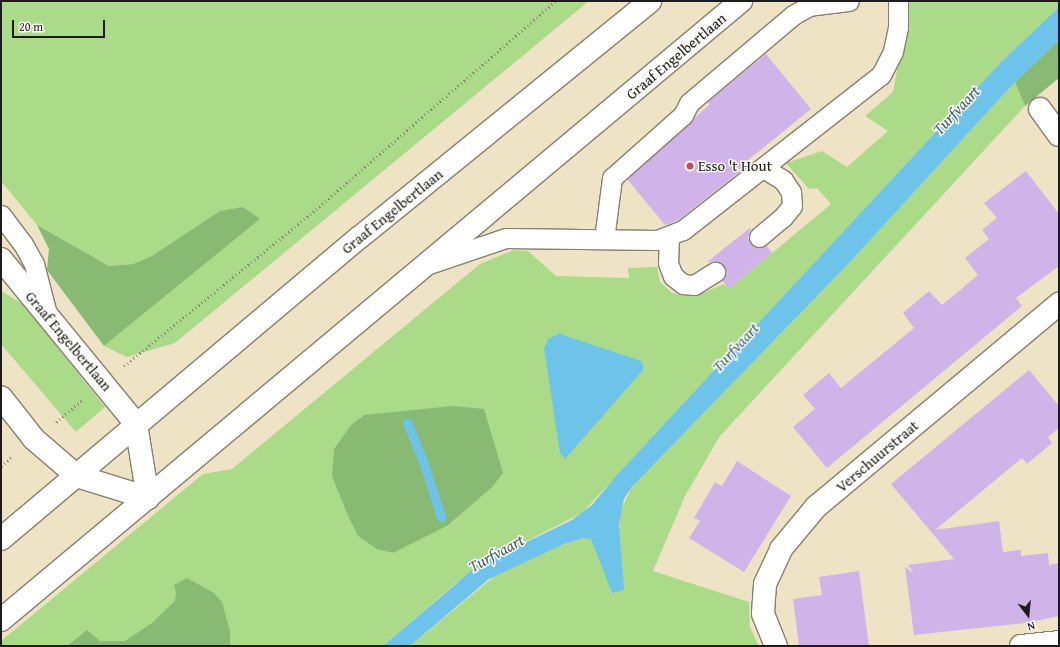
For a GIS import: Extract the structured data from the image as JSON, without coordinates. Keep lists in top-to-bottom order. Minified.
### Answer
{"streets":{"main road":["Graaf Engelbertlaan","Verschuurstraat"]},"water":["Turfvaart"],"places":["Esso 't Hout"],"scale_bar":"20 m","north":"bottom"}
